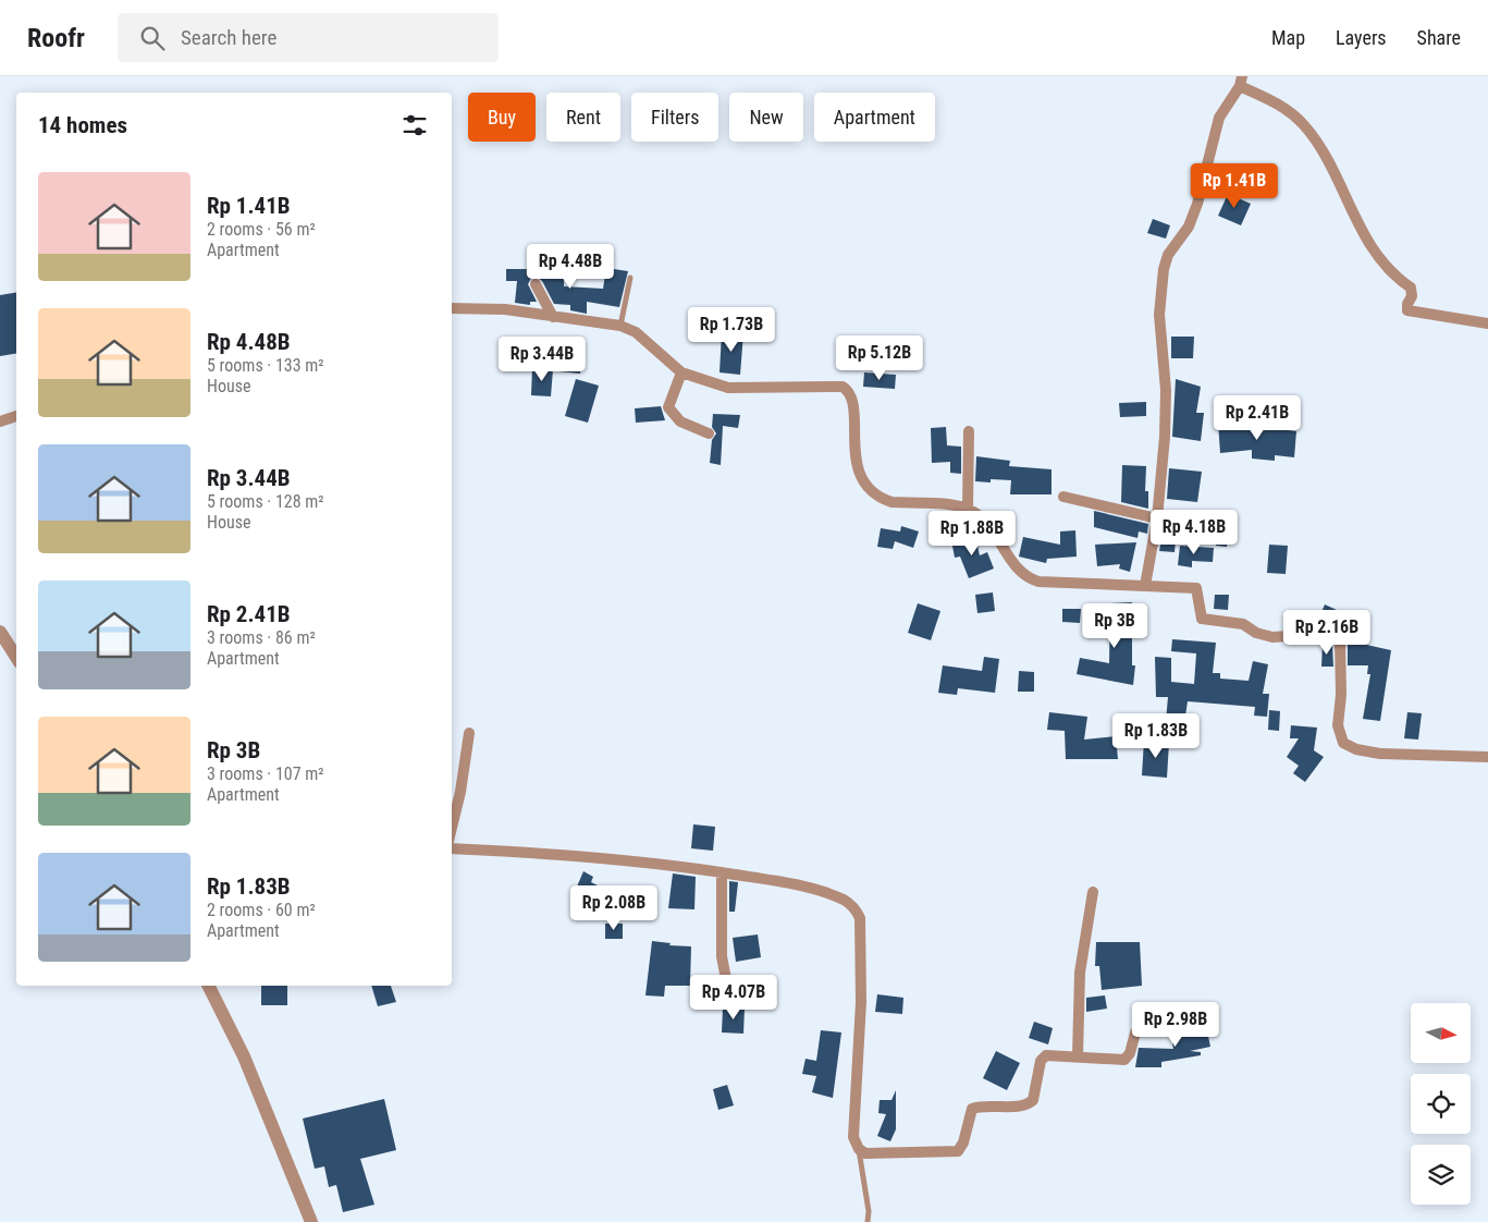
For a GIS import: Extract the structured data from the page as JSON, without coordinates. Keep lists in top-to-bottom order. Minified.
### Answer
{"north":"right","page":{"header":"Roofr","search":"Search here","nav":["Map","Layers","Share"],"chip":["Buy","Rent","Filters","New","Apartment"],"heading":"14 homes","list":[{"name":"Rp 1.41B","note":"2 rooms · 56 m² · Apartment"},{"name":"Rp 4.48B","note":"5 rooms · 133 m² · House"},{"name":"Rp 3.44B","note":"5 rooms · 128 m² · House"},{"name":"Rp 2.41B","note":"3 rooms · 86 m² · Apartment"},{"name":"Rp 3B","note":"3 rooms · 107 m² · Apartment"},{"name":"Rp 1.83B","note":"2 rooms · 60 m² · Apartment"}],"price":["Rp 1.41B","Rp 4.48B","Rp 1.73B","Rp 5.12B","Rp 3.44B","Rp 2.41B","Rp 4.18B","Rp 1.88B","Rp 3B","Rp 2.16B","Rp 1.83B","Rp 2.08B","Rp 4.07B","Rp 2.98B"]}}
